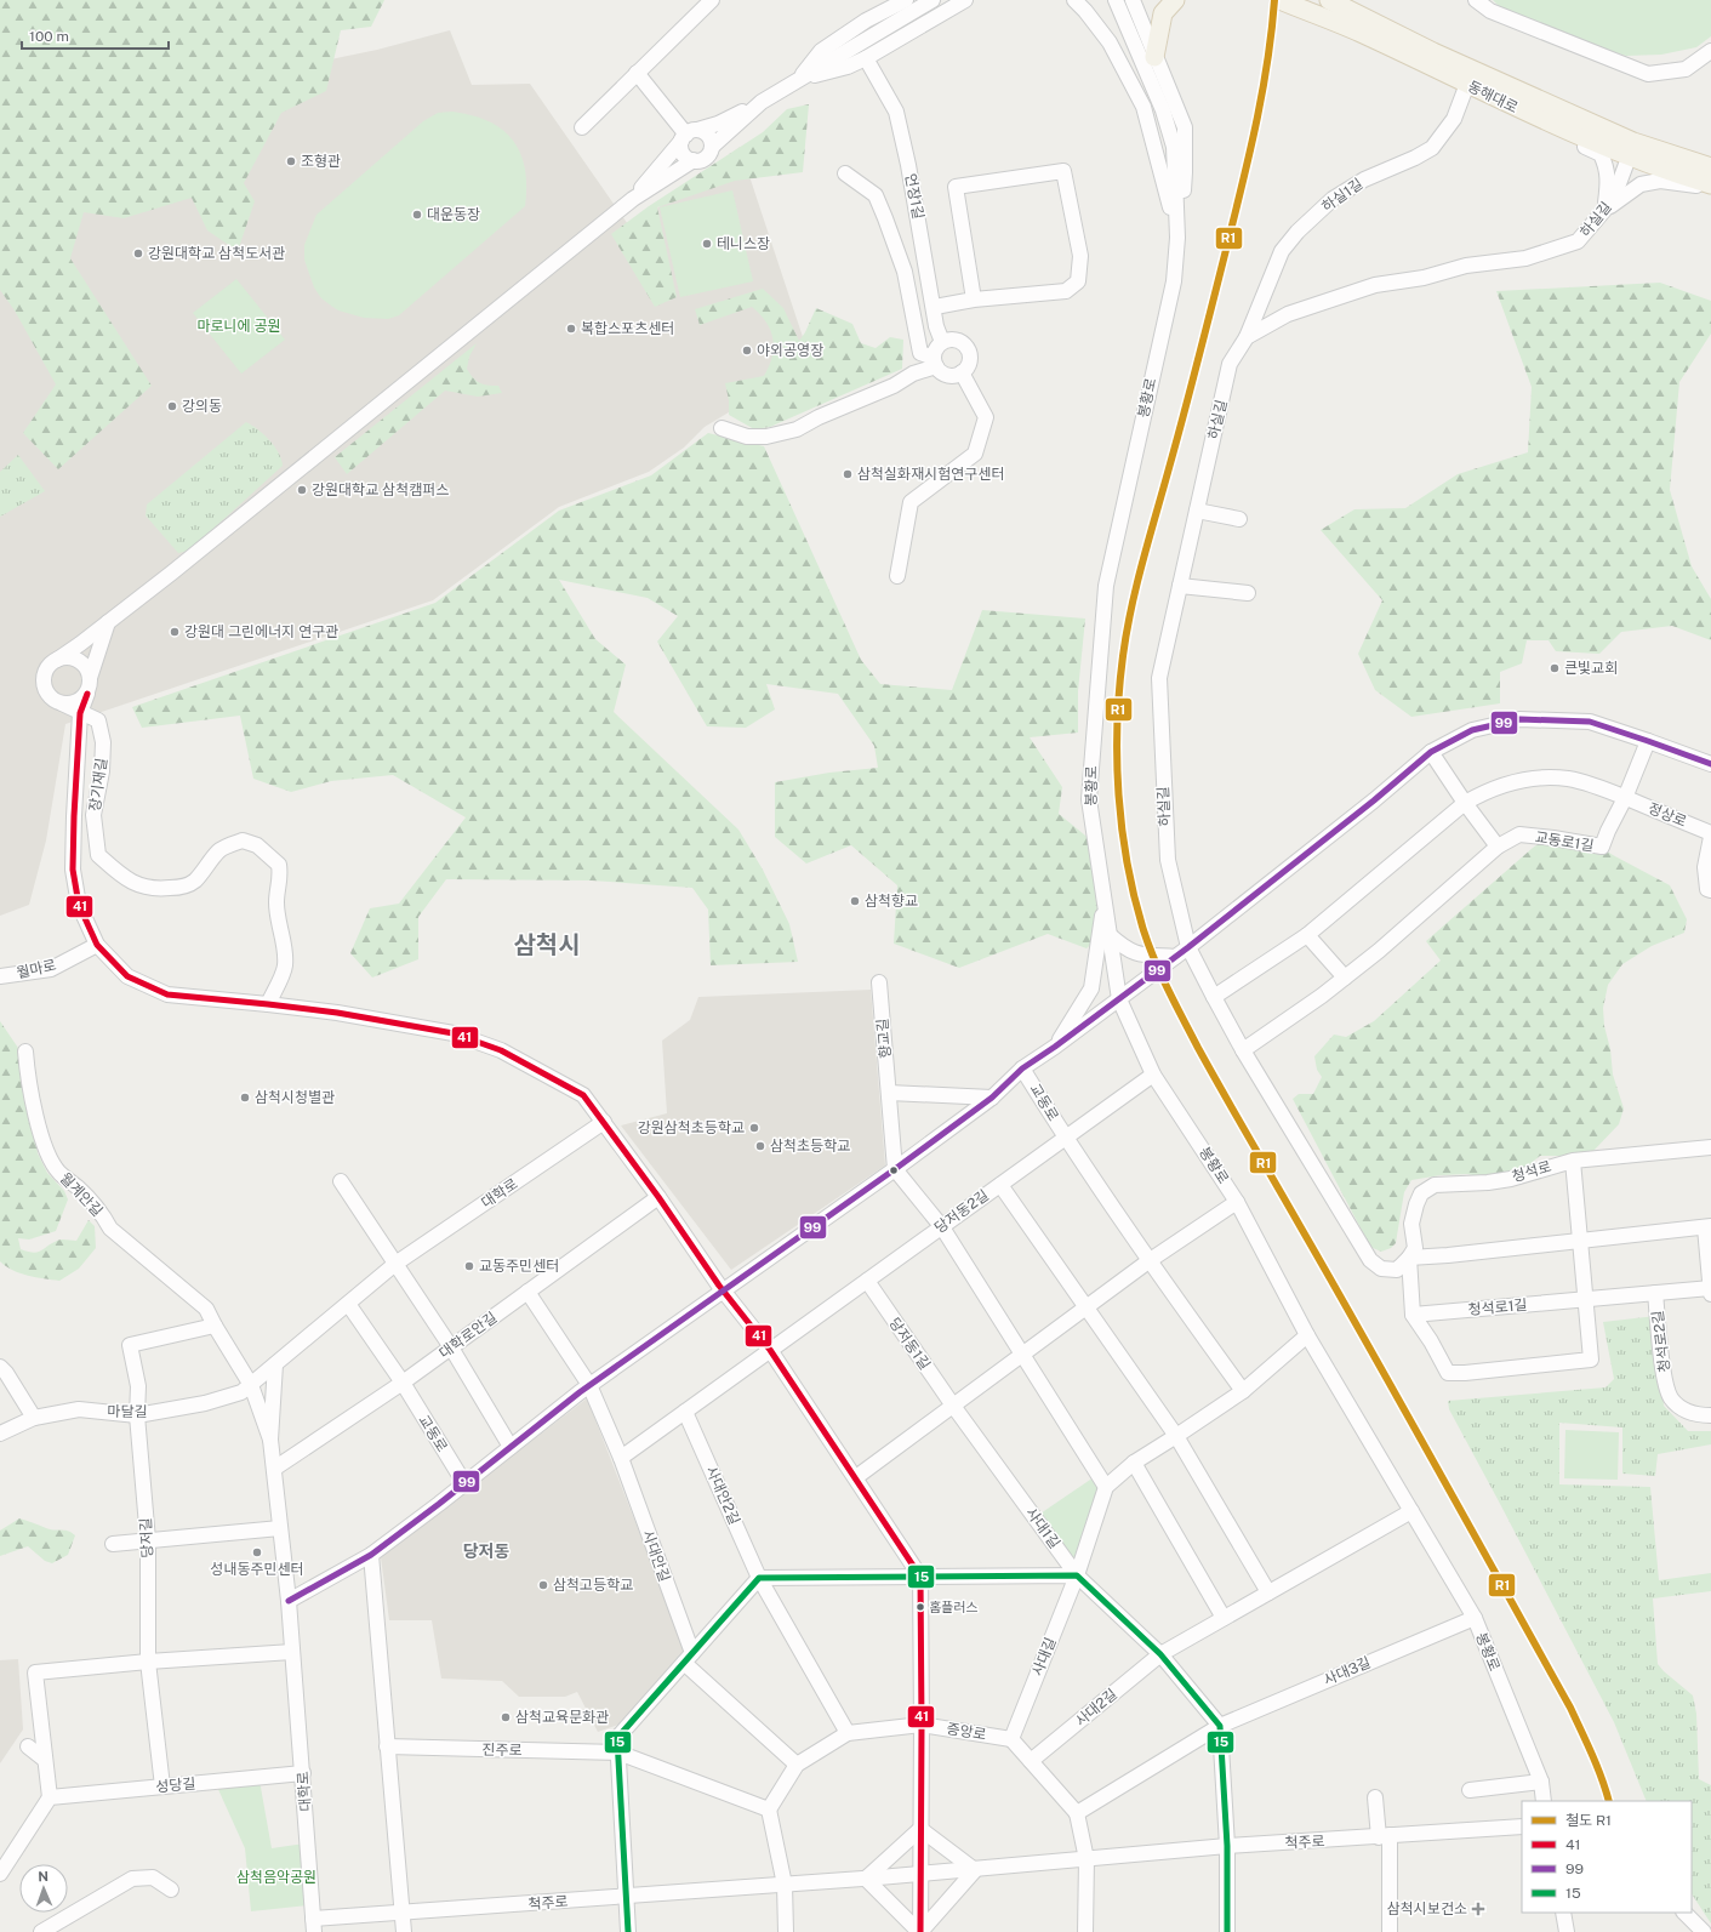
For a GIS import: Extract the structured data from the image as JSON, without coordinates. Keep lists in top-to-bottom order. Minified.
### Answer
{"streets":{"main road":["동해대로"],"street":["하실1길","언장1길","하실길","봉황로","장기재길","정상로","교동로1길","월마로","향교길","교동로","청석로","대학로","월계안길","당저동2길","청석로1길","대학로안길","청석로2길","당저동1길","마달길","사대안2길","사대1길","당저길","사대안길","사대길","사대3길","사대2길","중앙로","진주로","성당길","척주로"]},"crossings":[["동해대로","하실1길"],["동해대로","하실길"],["하실1길","하실길"],["하실길","교동로"],["봉황로","교동로"],["봉황로","당저동2길"],["봉황로","사대3길"],["정상로","교동로1길"],["향교길","교동로"],["교동로","대학로"],["교동로","당저동2길"],["교동로","대학로안길"],["청석로","청석로1길"],["대학로","월계안길"],["대학로","대학로안길"],["대학로","마달길"],["대학로","성당길"],["대학로","척주로"],["월계안길","마달길"],["당저동2길","당저동1길"],["청석로1길","청석로2길"],["당저동1길","사대1길"],["마달길","당저길"],["사대1길","사대길"],["당저길","성당길"],["사대길","중앙로"]],"districts":["삼척시","당저동"],"parks":["마로니에 공원","삼척음악공원"],"places":{"other":["조형관","대운동장","테니스장","강원대학교 삼척도서관","복합스포츠센터","야외공영장","강의동","삼척실화재시험연구센터","강원대학교 삼척캠퍼스","강원대 그린에너지 연구관","큰빛교회","삼척향교","삼척시청별관","강원삼척초등학교","삼척초등학교","교동주민센터","성내동주민센터","삼척고등학교","홈플러스","삼척교육문화관"],"health":["삼척시보건소"]},"lines":["rail line R1","transit line 41","transit line 99","transit line 15"],"legend":["철도 R1","41","99","15"],"scale_bar":"100 m","north":"top"}
